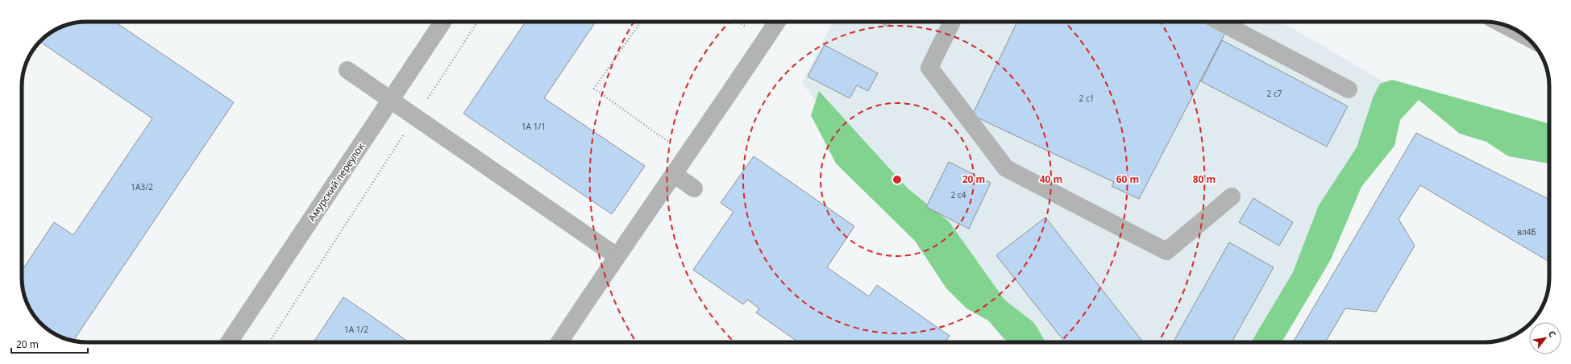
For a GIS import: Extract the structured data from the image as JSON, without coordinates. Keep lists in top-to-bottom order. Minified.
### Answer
{"streets":{"street":["Амурский переулок"]},"house_numbers":["2 c7","2 c1","1А 1/1","1А3/2","2 c4","вл4Б","1А 1/2"],"scale_bar":"20 m","north":"top right","rings":["20 m","40 m","60 m","80 m"]}
